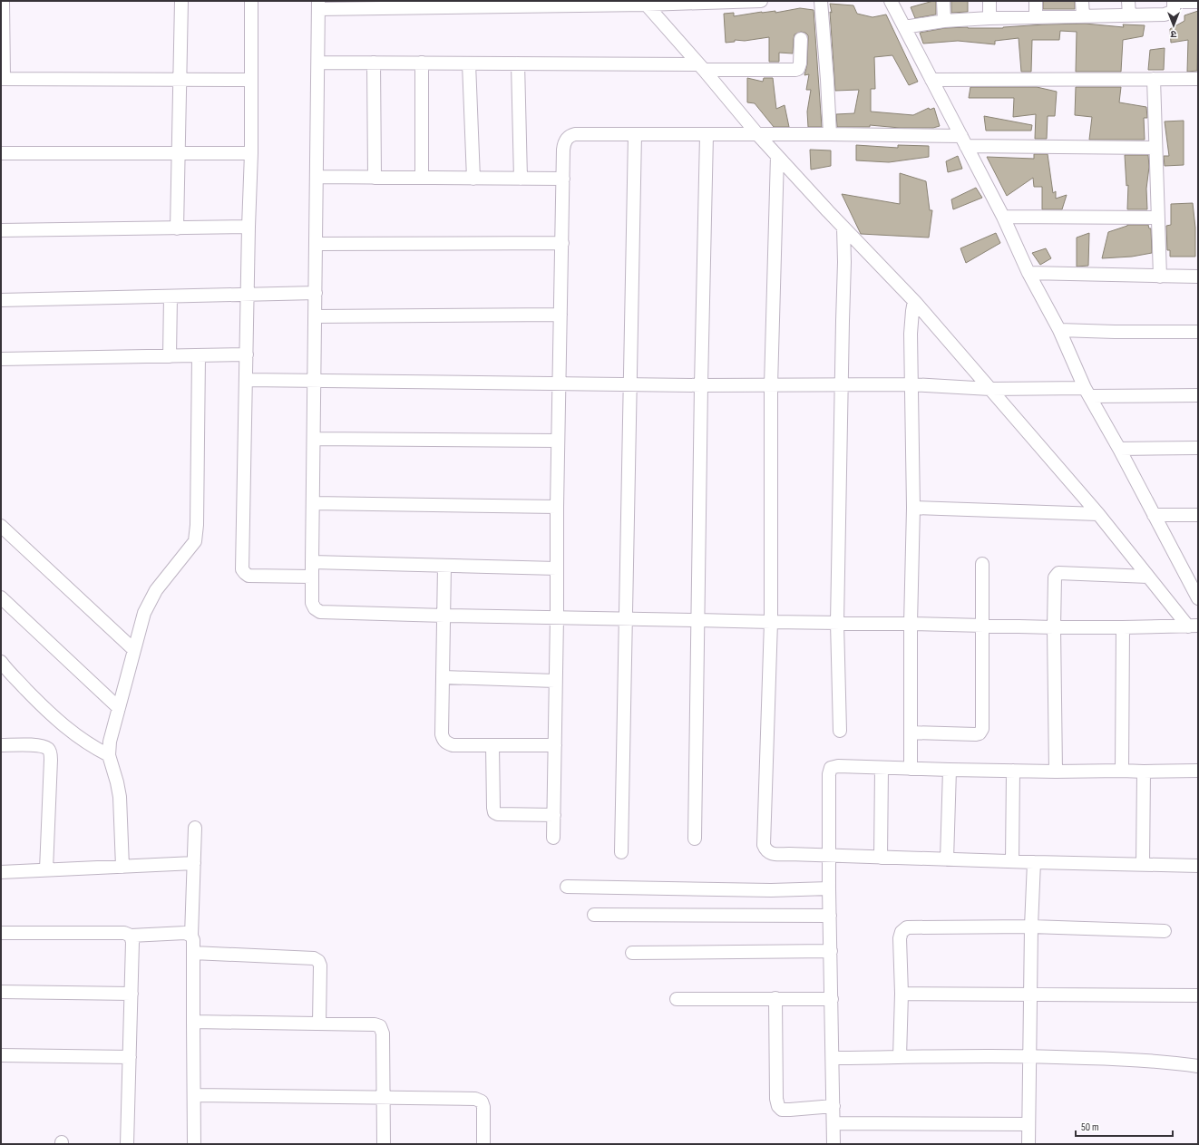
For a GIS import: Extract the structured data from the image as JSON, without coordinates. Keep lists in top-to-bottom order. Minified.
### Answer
{"scale_bar":"50 m","north":"bottom"}
